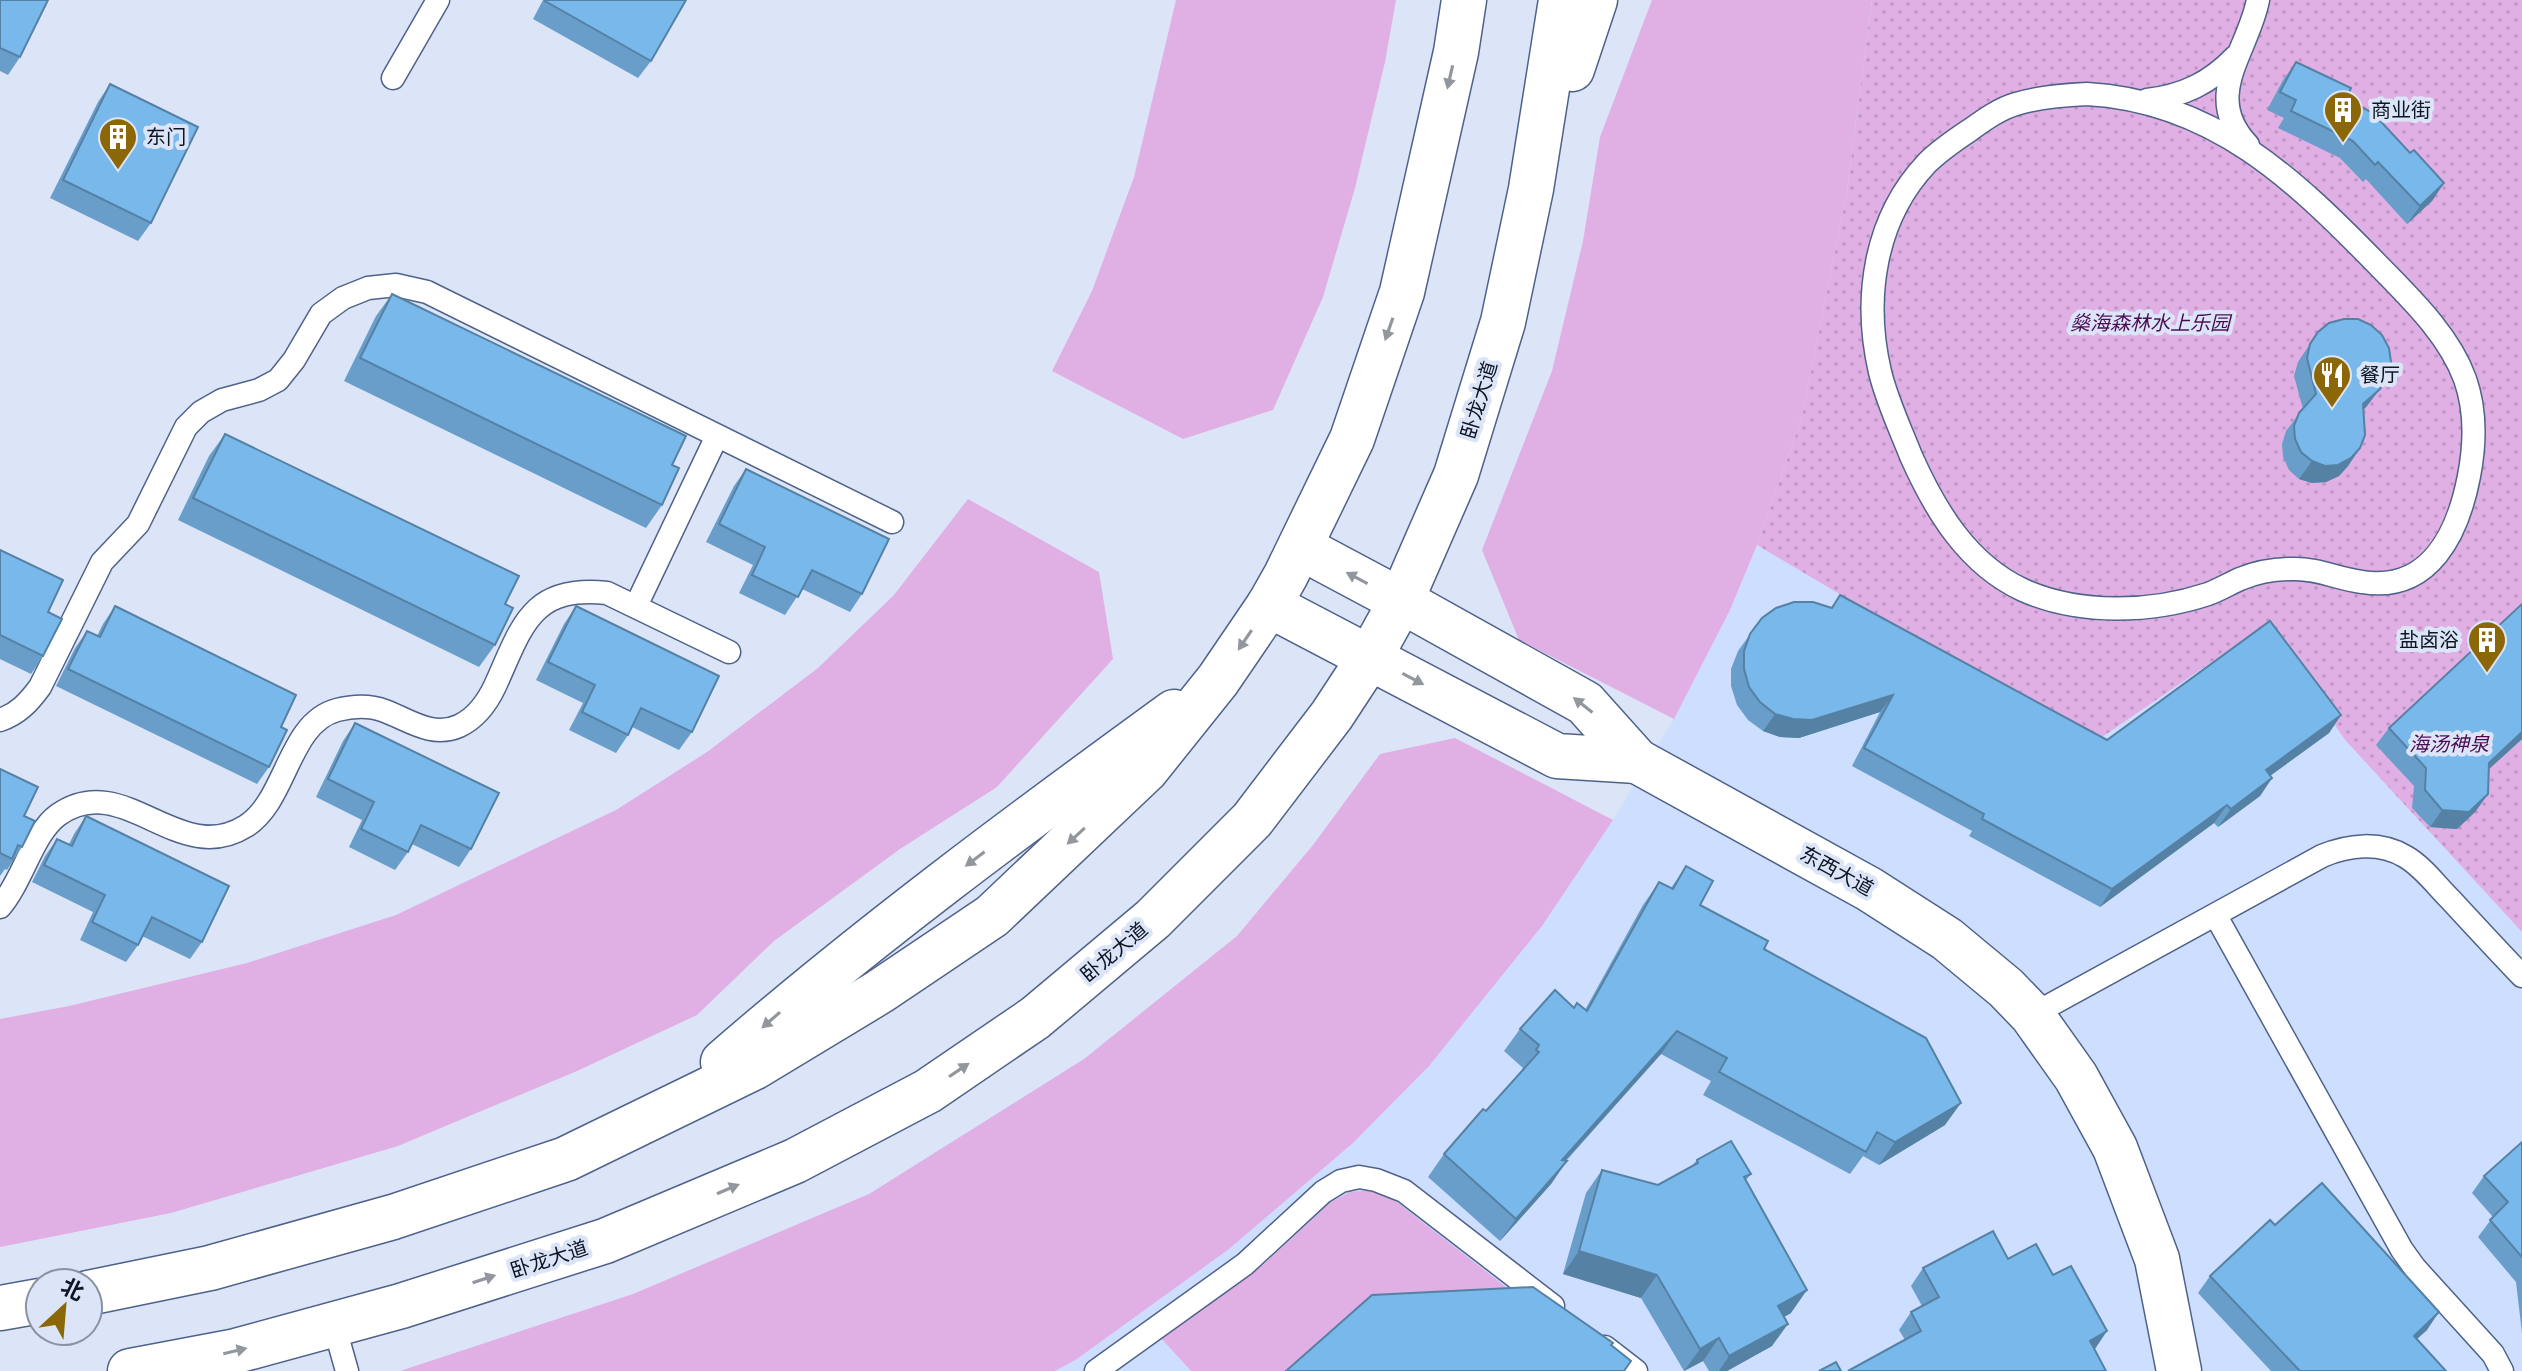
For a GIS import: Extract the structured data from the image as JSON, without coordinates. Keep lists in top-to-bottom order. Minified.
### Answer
{"streets":{"main road":["卧龙大道","东西大道"]},"crossings":[["卧龙大道","东西大道"]],"parks":["燊海森林水上乐园","海汤神泉"],"places":{"building":["商业街","东门","盐卤浴"],"restaurant":["餐厅"]},"north":"top right"}
